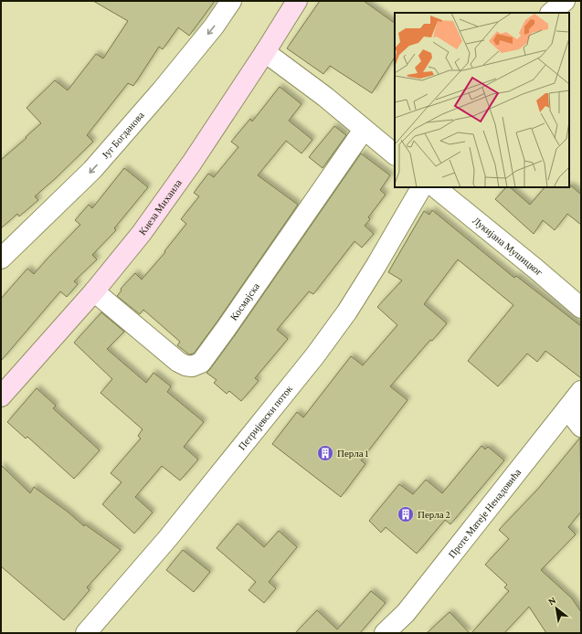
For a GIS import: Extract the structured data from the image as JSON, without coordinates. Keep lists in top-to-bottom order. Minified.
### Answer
{"streets":{"main road":["Кнеза Михаила"],"street":["Југ Богданова","Лукијана Мушицког","Космајска","Петријевски поток","Проте Матеје Ненадовића"]},"crossings":[["Кнеза Михаила","Космајска"]],"one_way":["Југ Богданова"],"places":{"building":["Перла 1","Перла 2"]},"north":"top left"}
